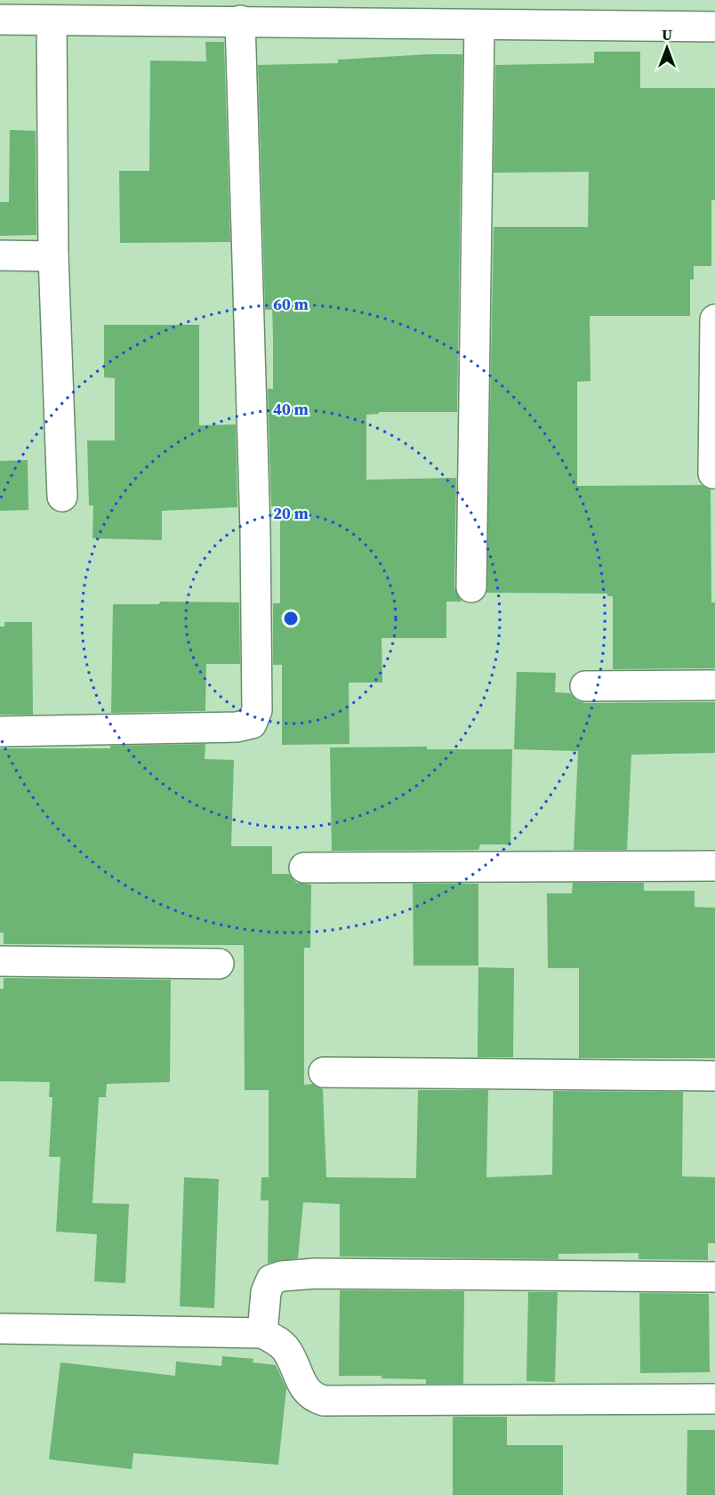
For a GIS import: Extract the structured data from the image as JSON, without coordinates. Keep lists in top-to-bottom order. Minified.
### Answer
{"north":"top","rings":["60 m","40 m","20 m"]}
